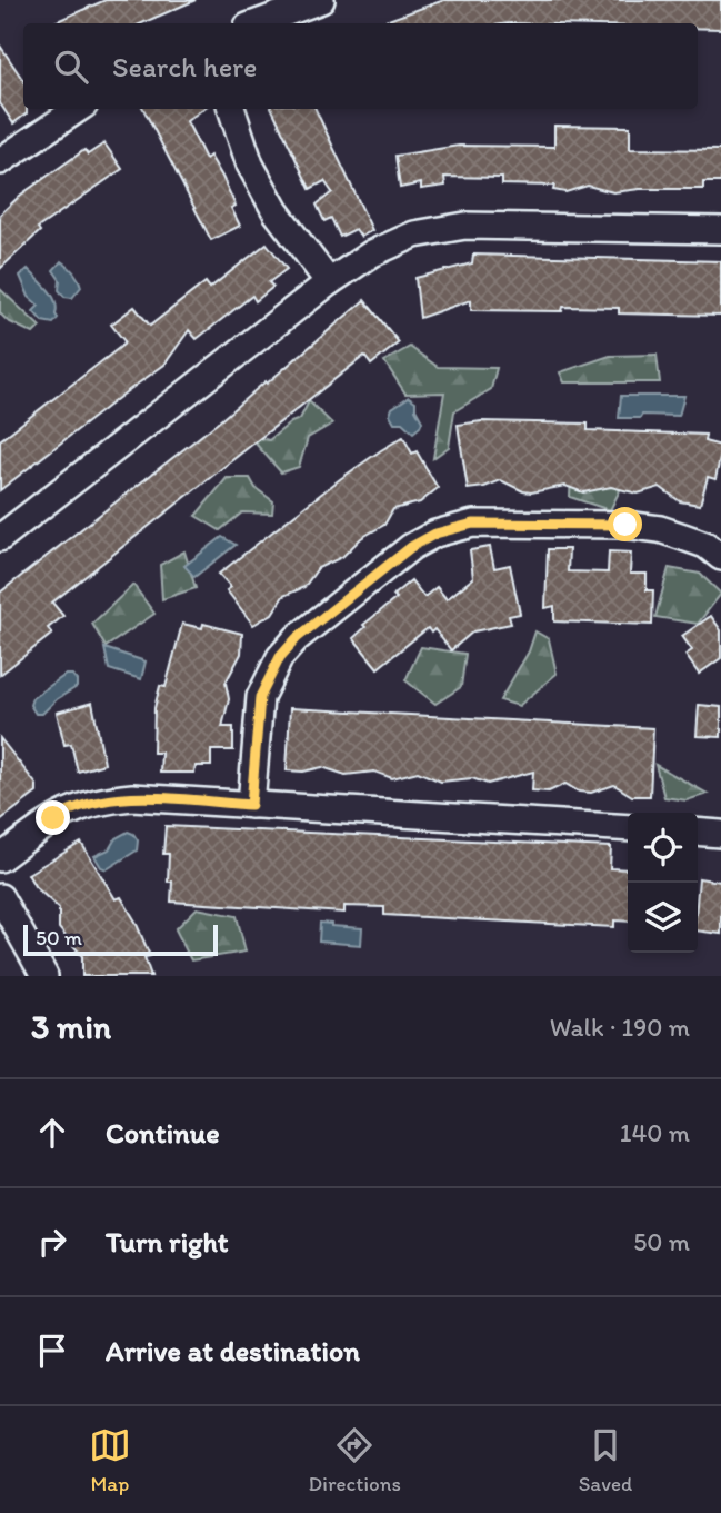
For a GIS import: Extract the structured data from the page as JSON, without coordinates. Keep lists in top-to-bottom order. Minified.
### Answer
{"scale_bar":"50 m","page":{"search":"Search here","scale":"50 m","heading":["3 min","Walk · 190 m"],"list":[["Continue","140 m"],["Turn right","50 m"],"Arrive at destination"],"nav":["Map","Directions","Saved"]}}
